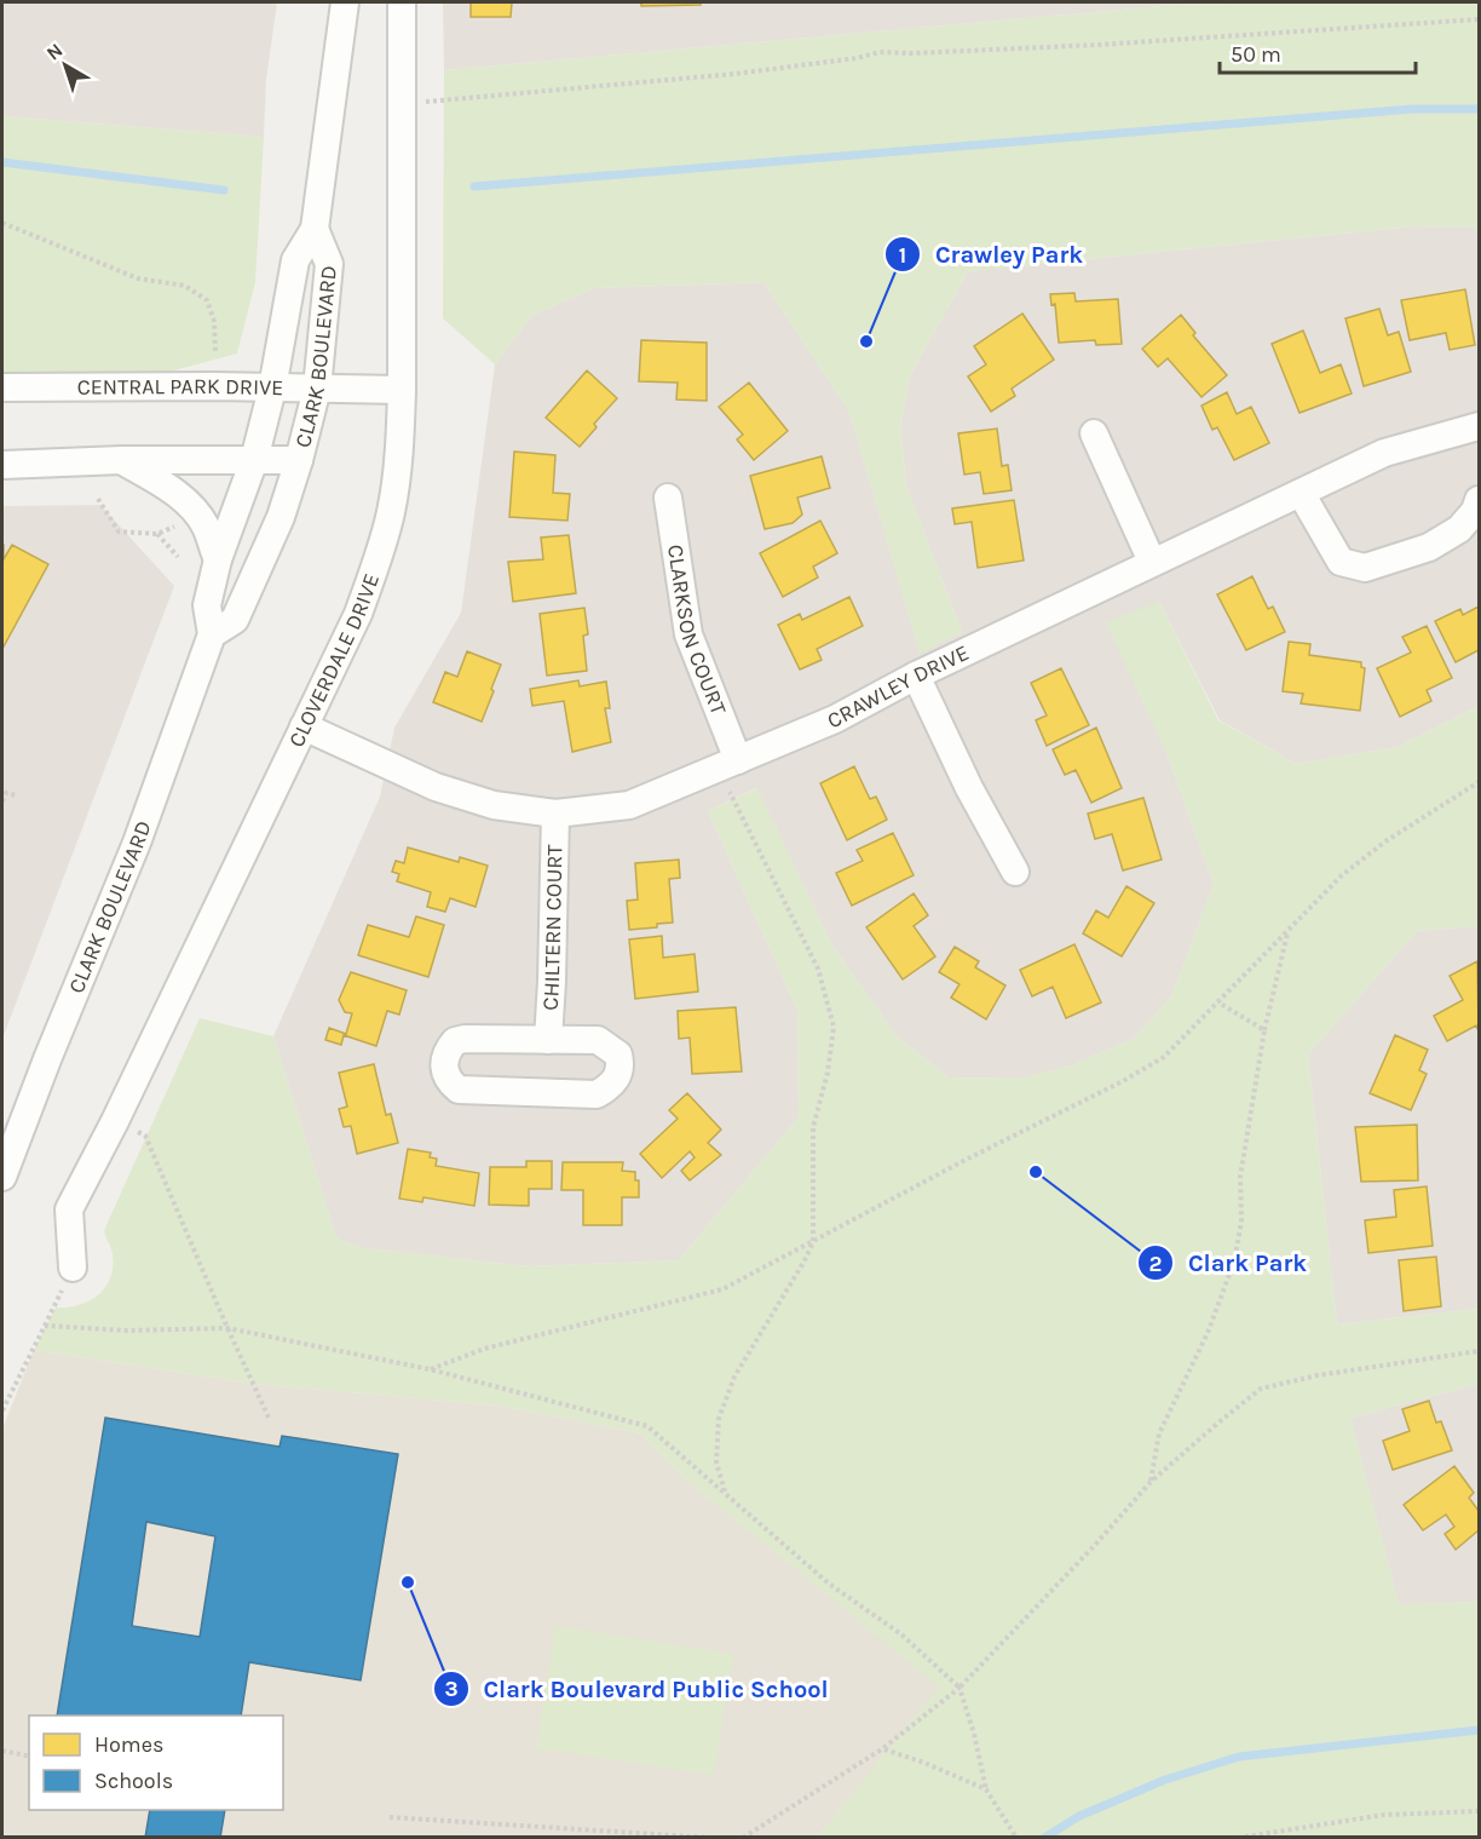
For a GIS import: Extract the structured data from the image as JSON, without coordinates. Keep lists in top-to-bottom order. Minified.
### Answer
{"streets":{"street":["CLARK BOULEVARD","CENTRAL PARK DRIVE","CLARKSON COURT","CLOVERDALE DRIVE","CRAWLEY DRIVE","CHILTERN COURT"]},"crossings":[["CLARK BOULEVARD","CENTRAL PARK DRIVE"],["CENTRAL PARK DRIVE","CLOVERDALE DRIVE"],["CLARKSON COURT","CRAWLEY DRIVE"],["CLOVERDALE DRIVE","CRAWLEY DRIVE"],["CRAWLEY DRIVE","CHILTERN COURT"]],"places":["Crawley Park","Clark Park","Clark Boulevard Public School"],"legend":["Homes","Schools"],"scale_bar":"50 m","north":"top left"}
